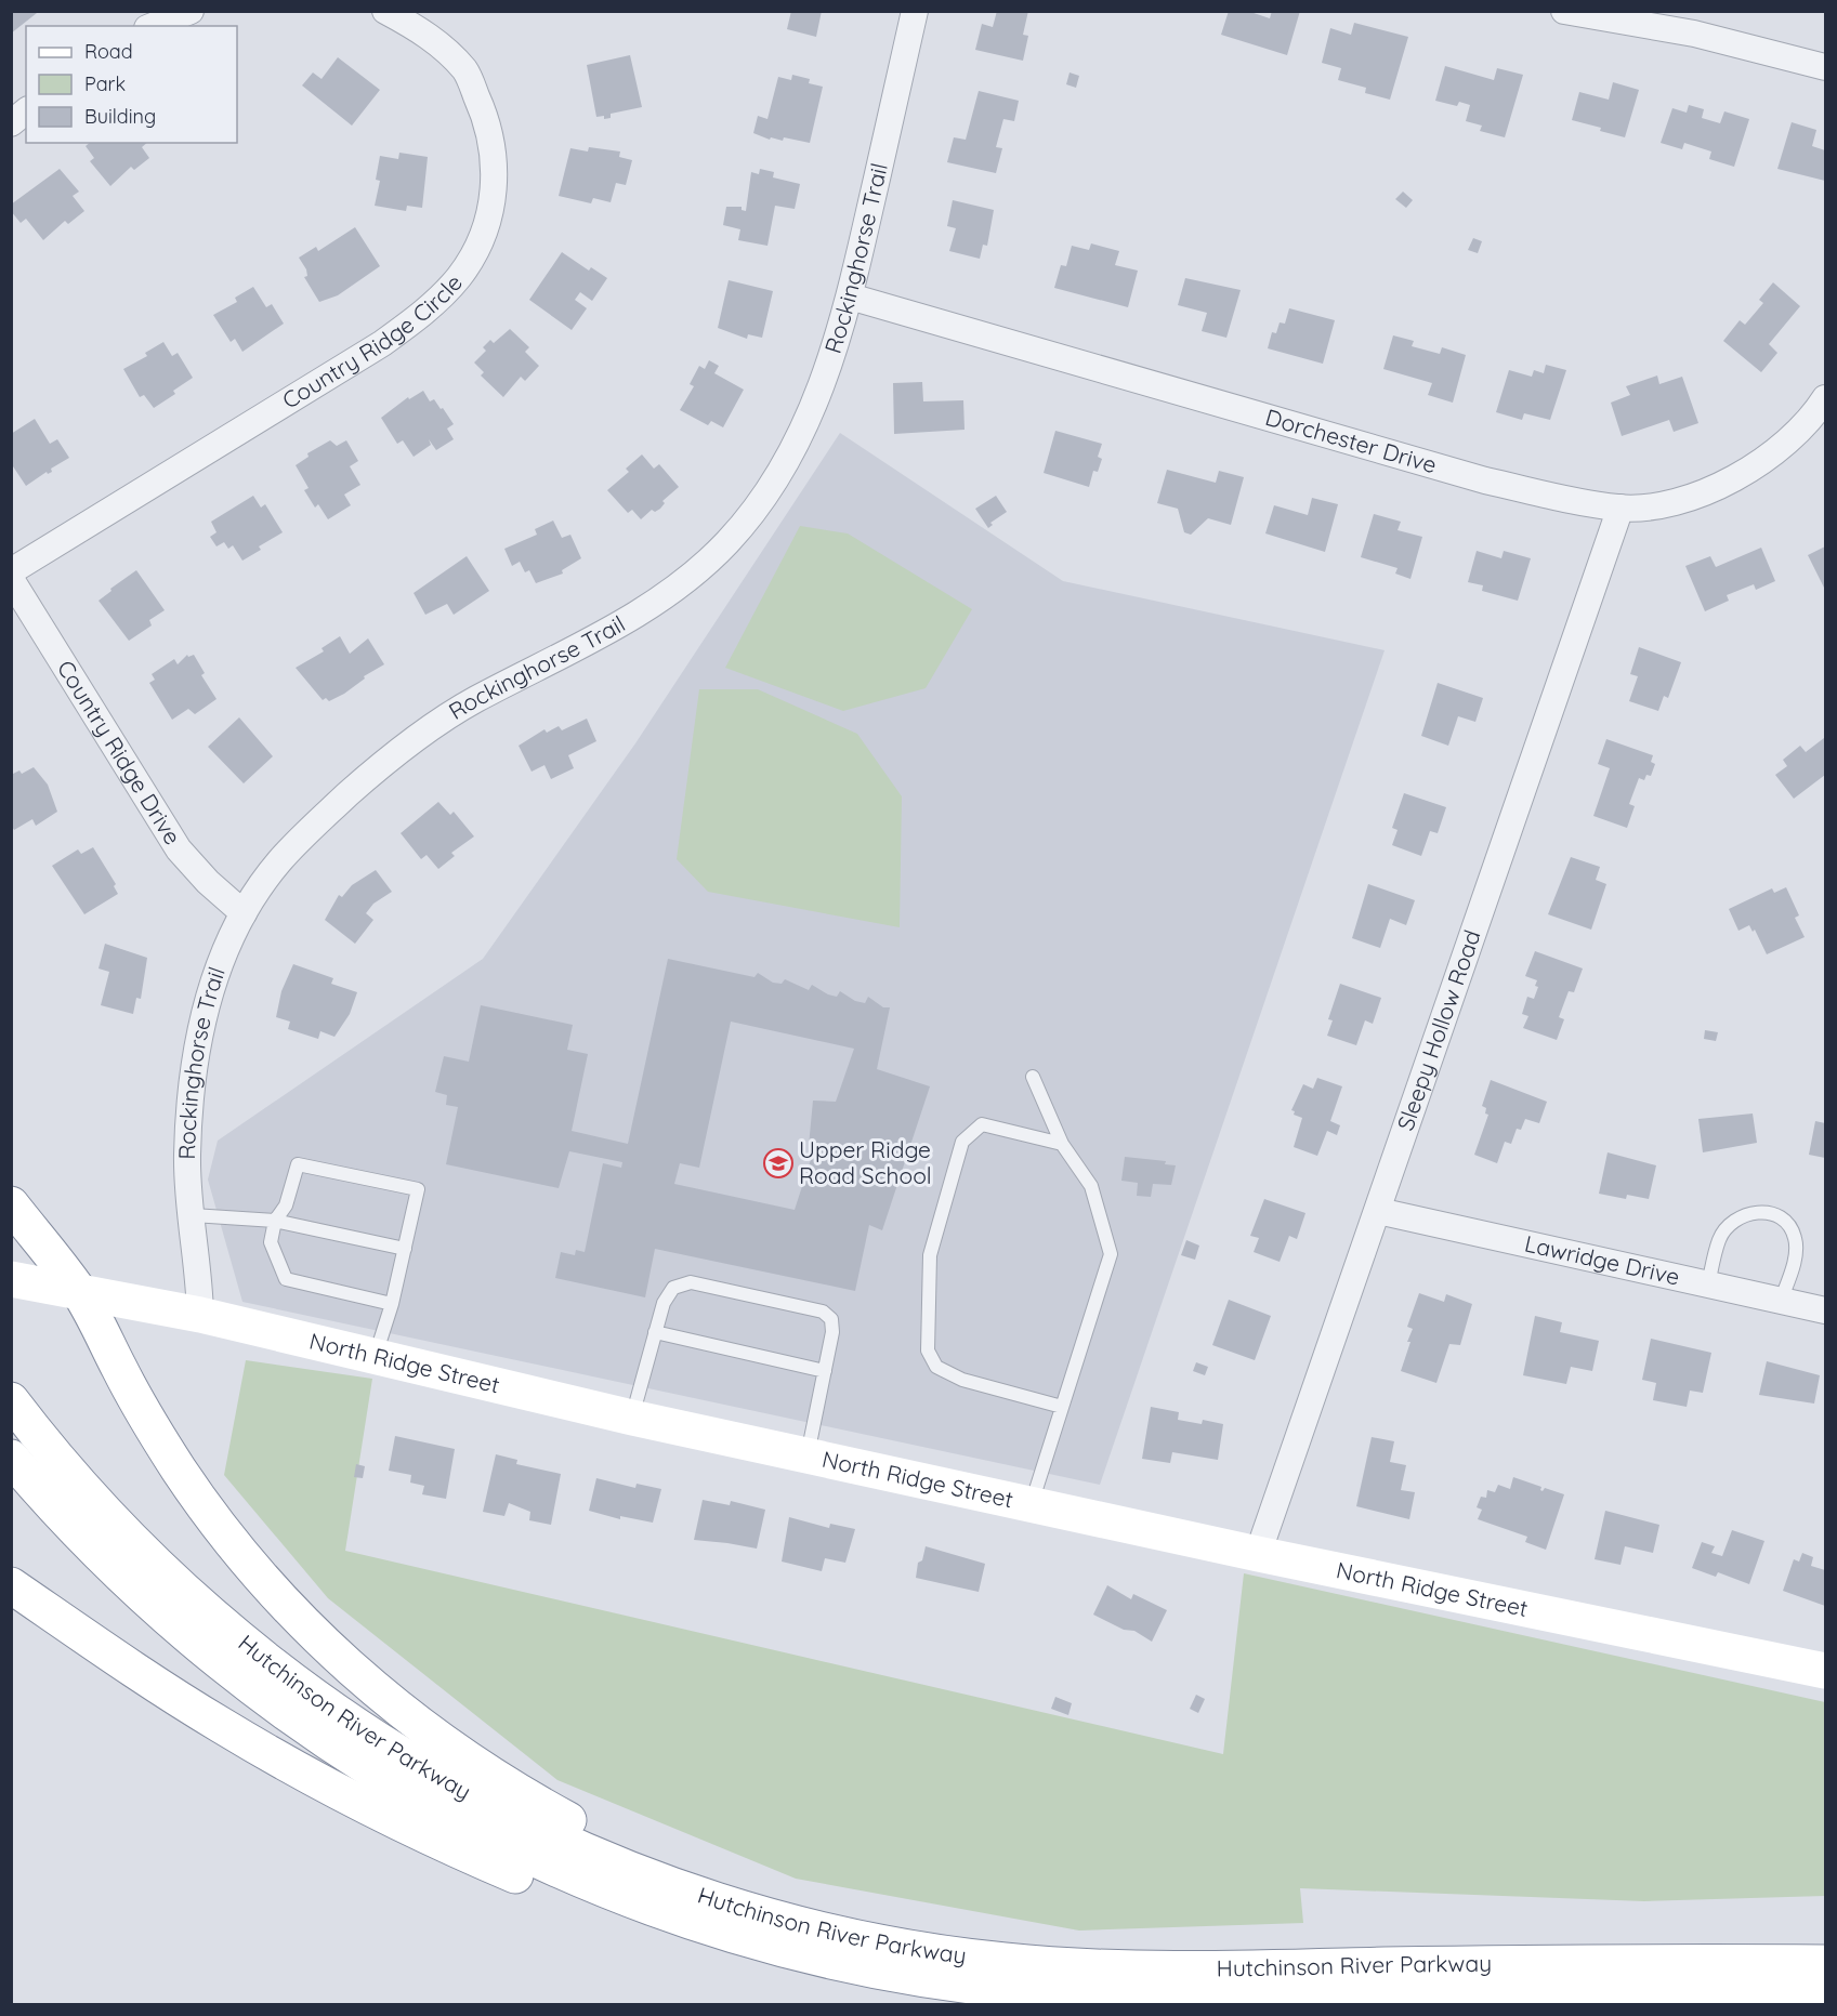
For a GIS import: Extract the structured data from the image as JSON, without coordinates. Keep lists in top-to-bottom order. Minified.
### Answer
{"streets":{"main road":["North Ridge Street","Hutchinson River Parkway"],"street":["Rockinghorse Trail","Country Ridge Circle","Dorchester Drive","Country Ridge Drive","Sleepy Hollow Road","Lawridge Drive"]},"crossings":[["Rockinghorse Trail","Dorchester Drive"],["Rockinghorse Trail","Country Ridge Drive"],["Rockinghorse Trail","North Ridge Street"],["Dorchester Drive","Sleepy Hollow Road"],["Sleepy Hollow Road","Lawridge Drive"],["Sleepy Hollow Road","North Ridge Street"]],"places":{"school or university":["Upper Ridge Road School"]},"legend":["Road","Park","Building"]}
